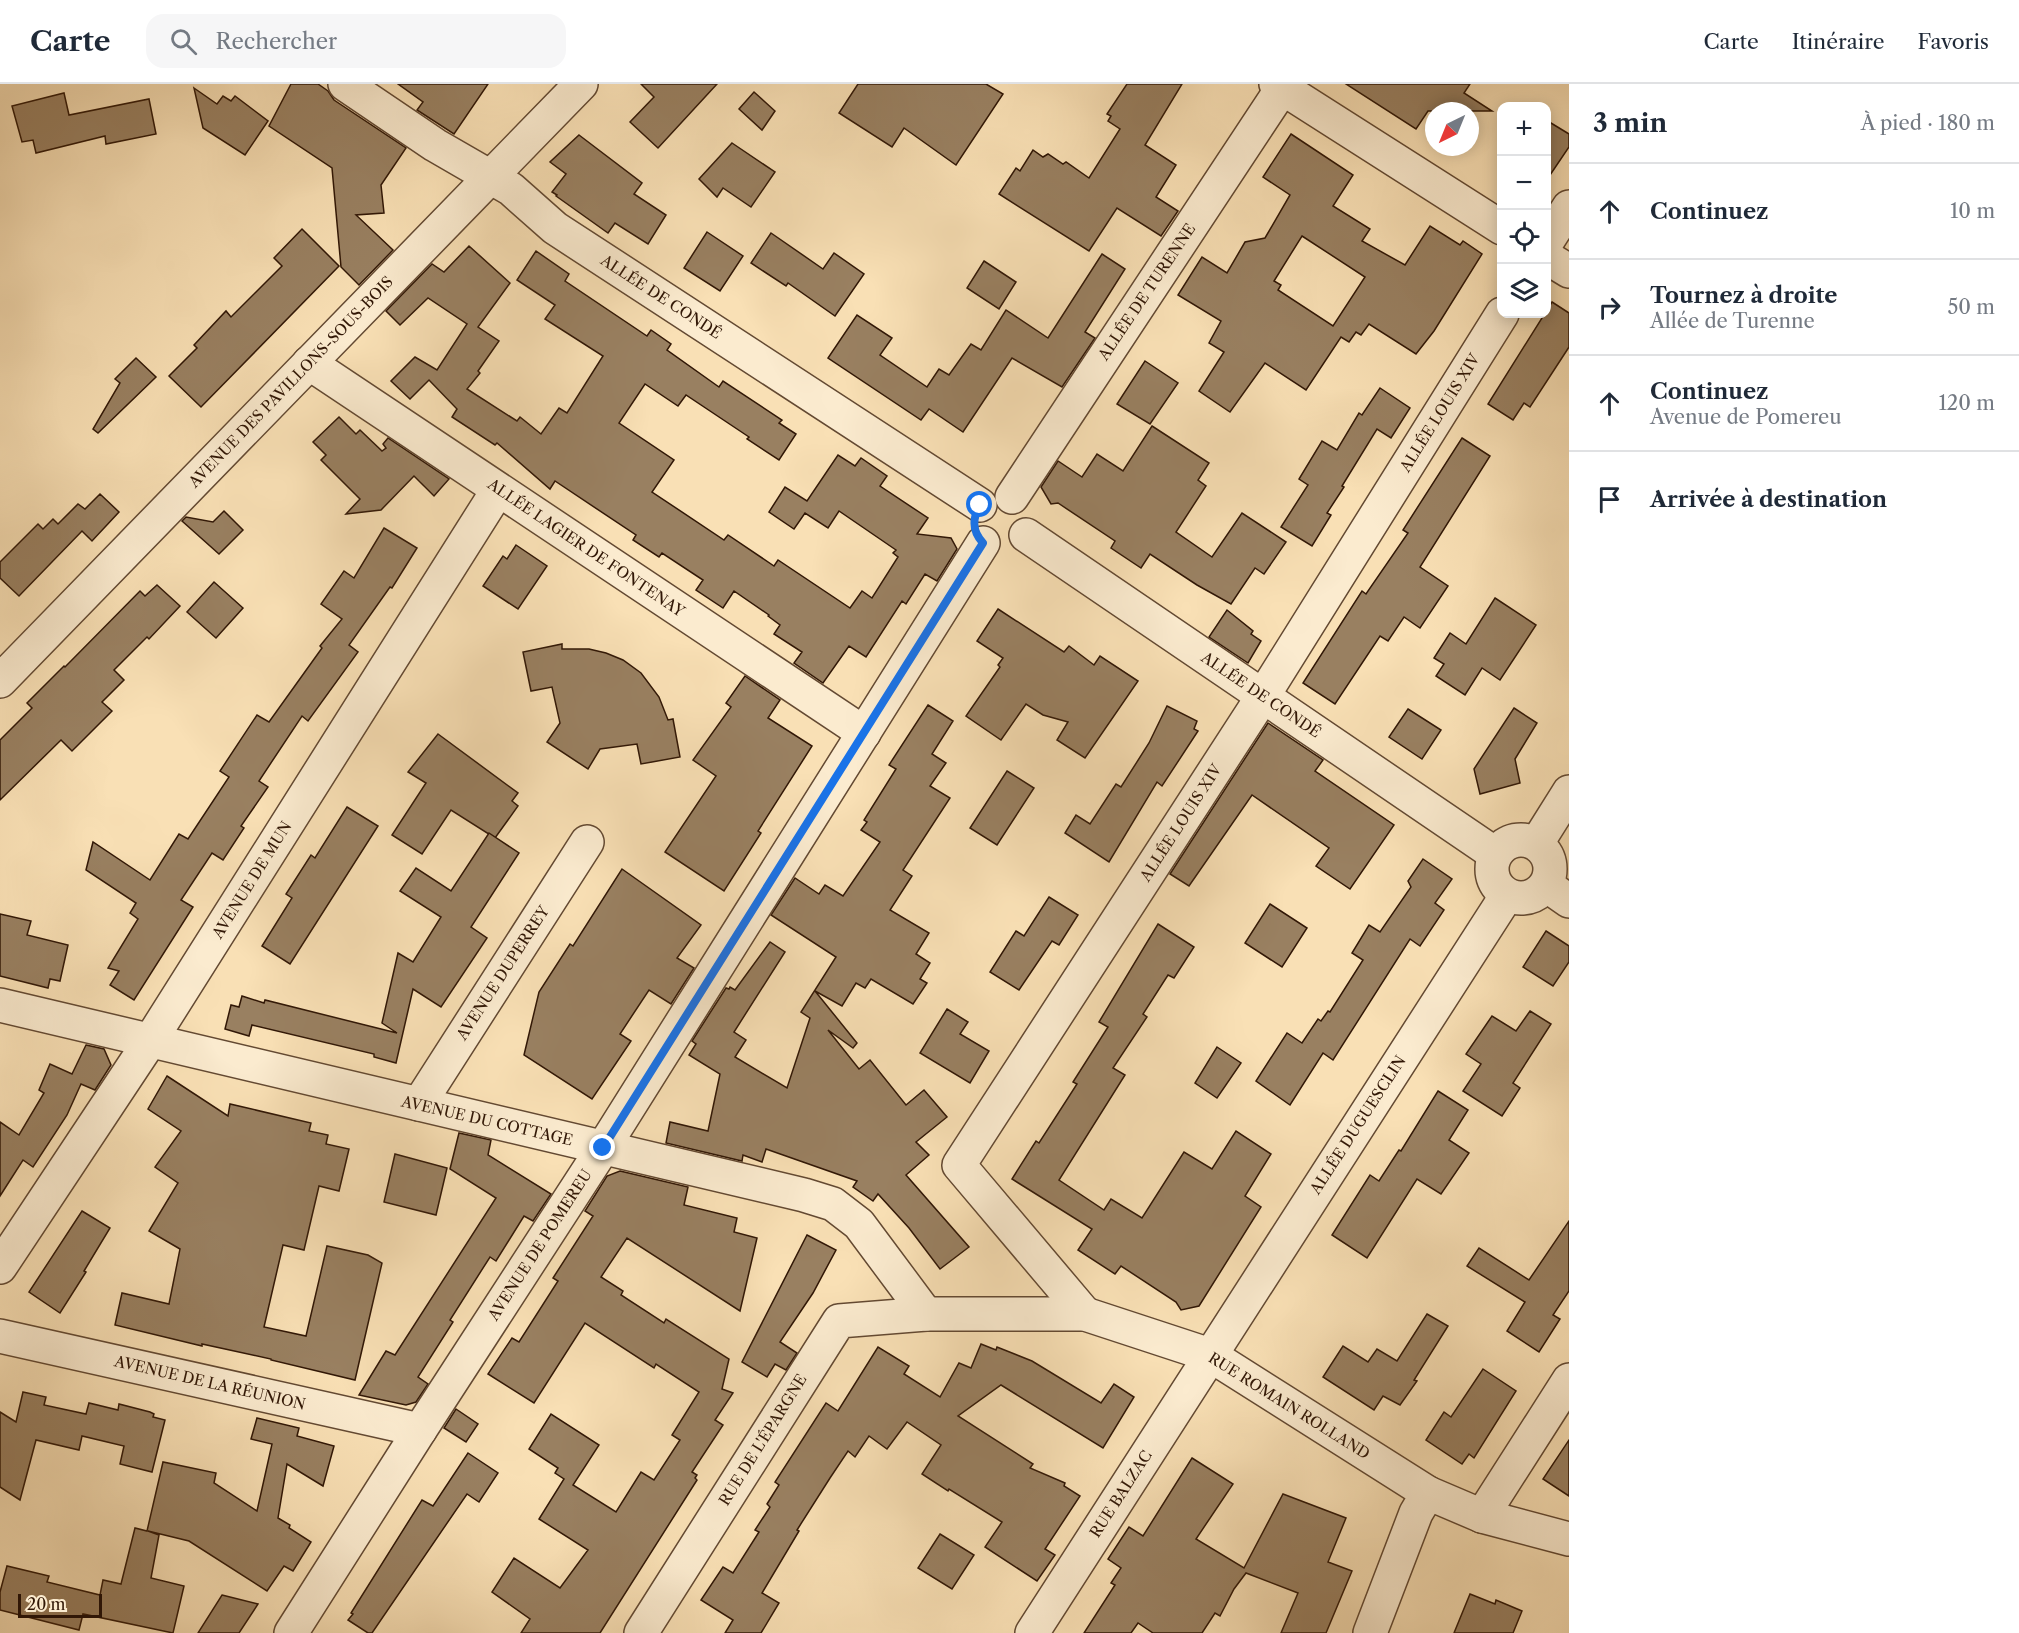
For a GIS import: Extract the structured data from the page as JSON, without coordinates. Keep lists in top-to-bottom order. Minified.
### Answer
{"streets":{"street":["ALLÉE DE TURENNE","ALLÉE DE CONDÉ","AVENUE DES PAVILLONS-SOUS-BOIS","ALLÉE LOUIS XIV","ALLÉE LAGIER DE FONTENAY","AVENUE DE MUN","AVENUE DUPERREY","AVENUE DU COTTAGE","ALLÉE DUGUESCLIN","AVENUE DE POMEREU","AVENUE DE LA RÉUNION","RUE ROMAIN ROLLAND","RUE DE L'ÉPARGNE","RUE BALZAC"]},"crossings":[["ALLÉE DE TURENNE","ALLÉE DE CONDÉ"],["ALLÉE DE CONDÉ","AVENUE DES PAVILLONS-SOUS-BOIS"],["ALLÉE DE CONDÉ","ALLÉE LOUIS XIV"],["AVENUE DES PAVILLONS-SOUS-BOIS","ALLÉE LAGIER DE FONTENAY"],["ALLÉE LOUIS XIV","RUE ROMAIN ROLLAND"],["ALLÉE LAGIER DE FONTENAY","AVENUE DE MUN"],["ALLÉE LAGIER DE FONTENAY","AVENUE DE POMEREU"],["AVENUE DE MUN","AVENUE DU COTTAGE"],["AVENUE DUPERREY","AVENUE DU COTTAGE"],["AVENUE DU COTTAGE","AVENUE DE POMEREU"],["AVENUE DU COTTAGE","RUE ROMAIN ROLLAND"],["AVENUE DU COTTAGE","RUE DE L'ÉPARGNE"],["ALLÉE DUGUESCLIN","RUE ROMAIN ROLLAND"],["ALLÉE DUGUESCLIN","RUE BALZAC"],["AVENUE DE POMEREU","AVENUE DE LA RÉUNION"],["RUE ROMAIN ROLLAND","RUE DE L'ÉPARGNE"],["RUE ROMAIN ROLLAND","RUE BALZAC"]],"scale_bar":"20 m","north":"bottom left","page":{"header":"Carte","search":"Rechercher","nav":["Carte","Itinéraire","Favoris"],"heading":["3 min","À pied · 180 m"],"map_buttons":["+","−"],"list":[["Continuez","10 m"],["Tournez à droite","Allée de Turenne","50 m"],["Continuez","Avenue de Pomereu","120 m"],"Arrivée à destination"],"scale":"20 m"}}
